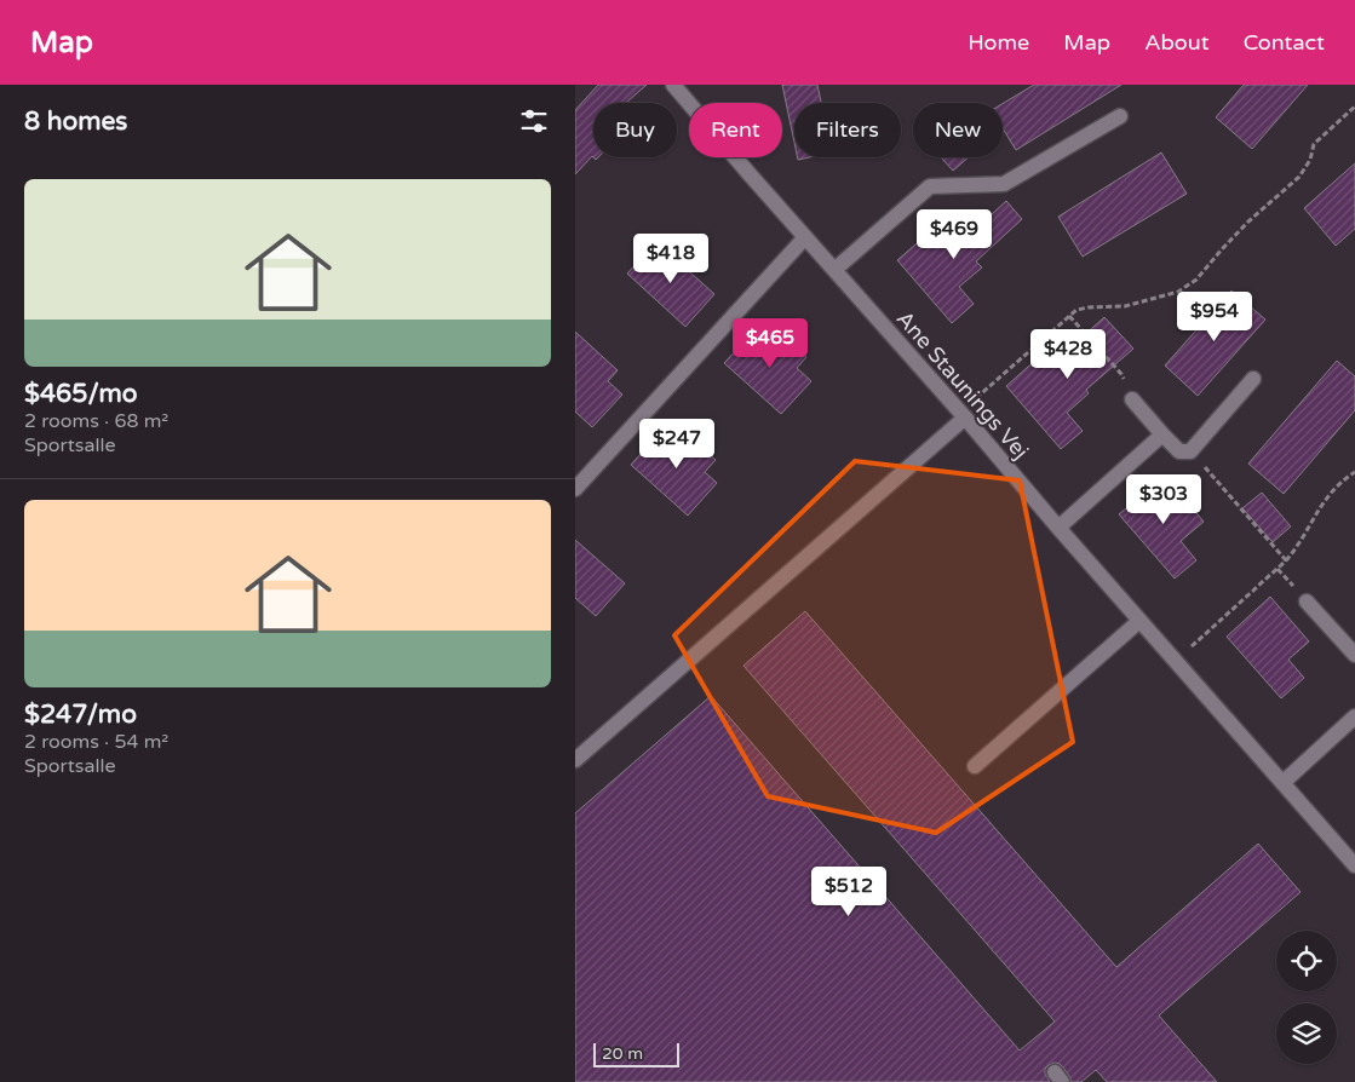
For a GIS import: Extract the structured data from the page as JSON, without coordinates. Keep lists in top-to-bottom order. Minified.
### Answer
{"streets":{"street":["Ane Staunings Vej"]},"scale_bar":"20 m","page":{"header":"Map","nav":["Home","Map","About","Contact"],"heading":"8 homes","chip":["Buy","Rent","Filters","New"],"list":[{"name":"$465/mo","note":"2 rooms · 68 m² · Sportsalle"},{"name":"$247/mo","note":"2 rooms · 54 m² · Sportsalle"}],"price":["$469","$418","$954","$465","$428","$247","$303","$512"],"scale":"20 m"}}
